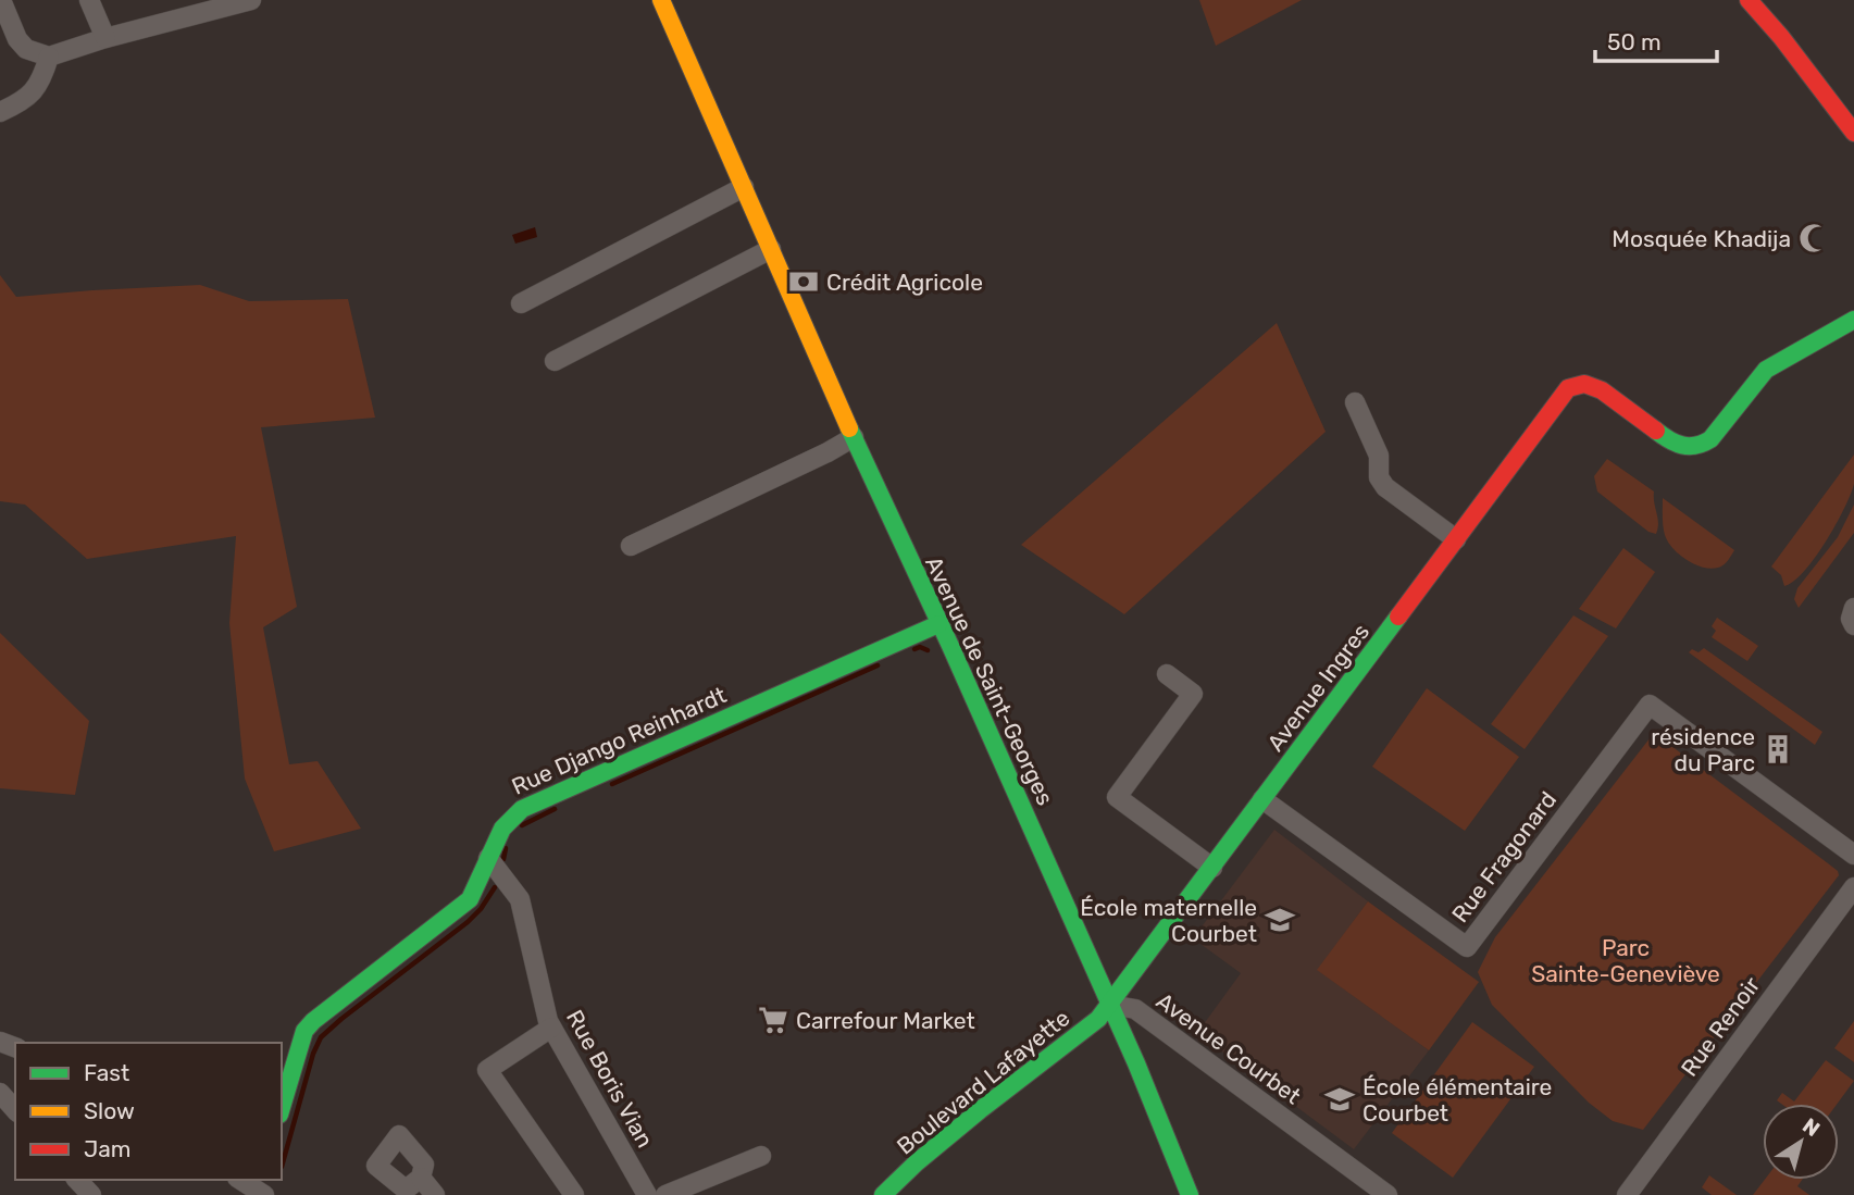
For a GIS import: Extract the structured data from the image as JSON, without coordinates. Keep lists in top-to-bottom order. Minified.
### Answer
{"streets":{"street":["Avenue de Saint-Georges","Avenue Ingres","Rue Django Reinhardt","Rue Fragonard","Rue Renoir","Avenue Courbet","Rue Boris Vian","Boulevard Lafayette"]},"crossings":[["Avenue de Saint-Georges","Avenue Ingres"],["Avenue de Saint-Georges","Rue Django Reinhardt"],["Avenue de Saint-Georges","Avenue Courbet"],["Avenue de Saint-Georges","Boulevard Lafayette"],["Avenue Ingres","Rue Fragonard"],["Avenue Ingres","Avenue Courbet"],["Avenue Ingres","Boulevard Lafayette"],["Rue Django Reinhardt","Rue Boris Vian"],["Avenue Courbet","Boulevard Lafayette"]],"parks":["Parc Sainte-Geneviève"],"places":{"mosque":["Mosquée Khadija"],"bank":["Crédit Agricole"],"building":["résidence du Parc"],"school or university":["École maternelle Courbet","École élémentaire Courbet"],"supermarket":["Carrefour Market"]},"legend":["Fast","Slow","Jam"],"scale_bar":"50 m","north":"top right"}
